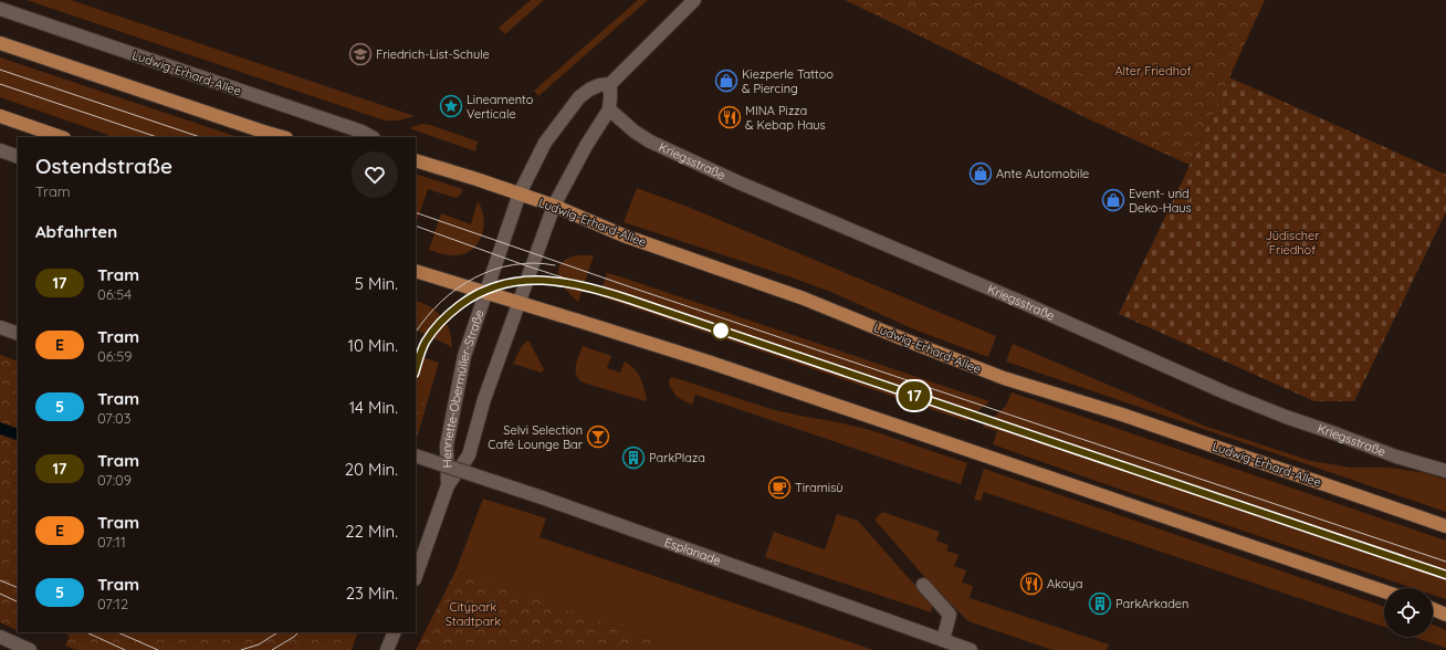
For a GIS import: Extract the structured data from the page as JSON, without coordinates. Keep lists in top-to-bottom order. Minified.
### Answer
{"streets":{"main road":["Ludwig-Erhard-Allee"],"street":["Kriegsstraße","Henriette-Obermüller-Straße","Esplanade"]},"crossings":[["Ludwig-Erhard-Allee","Henriette-Obermüller-Straße"],["Kriegsstraße","Henriette-Obermüller-Straße"]],"parks":["Alter Friedhof","Jüdischer Friedhof","Citypark Stadtpark"],"places":{"school or university":["Friedrich-List-Schule"],"shop":["Kiezperle Tattoo & Piercing","Ante Automobile","Event- und Deko-Haus"],"place":["Lineamento Verticale"],"restaurant":["MINA Pizza & Kebap Haus","Akoya"],"bar":["Selvi Selection Café Lounge Bar"],"building":["ParkPlaza","ParkArkaden"],"cafe":["Tiramisù"]},"lines":["tram line 17"],"page":{"on_map":"17","heading":[["Ostendstraße","Tram"],"Abfahrten"],"list":[{"mark":"17","name":"Tram","note":"06:54","value":"5 Min."},{"mark":"E","name":"Tram","note":"06:59","value":"10 Min."},{"mark":"5","name":"Tram","note":"07:03","value":"14 Min."},{"mark":"17","name":"Tram","note":"07:09","value":"20 Min."},{"mark":"E","name":"Tram","note":"07:11","value":"22 Min."},{"mark":"5","name":"Tram","note":"07:12","value":"23 Min."}]}}
